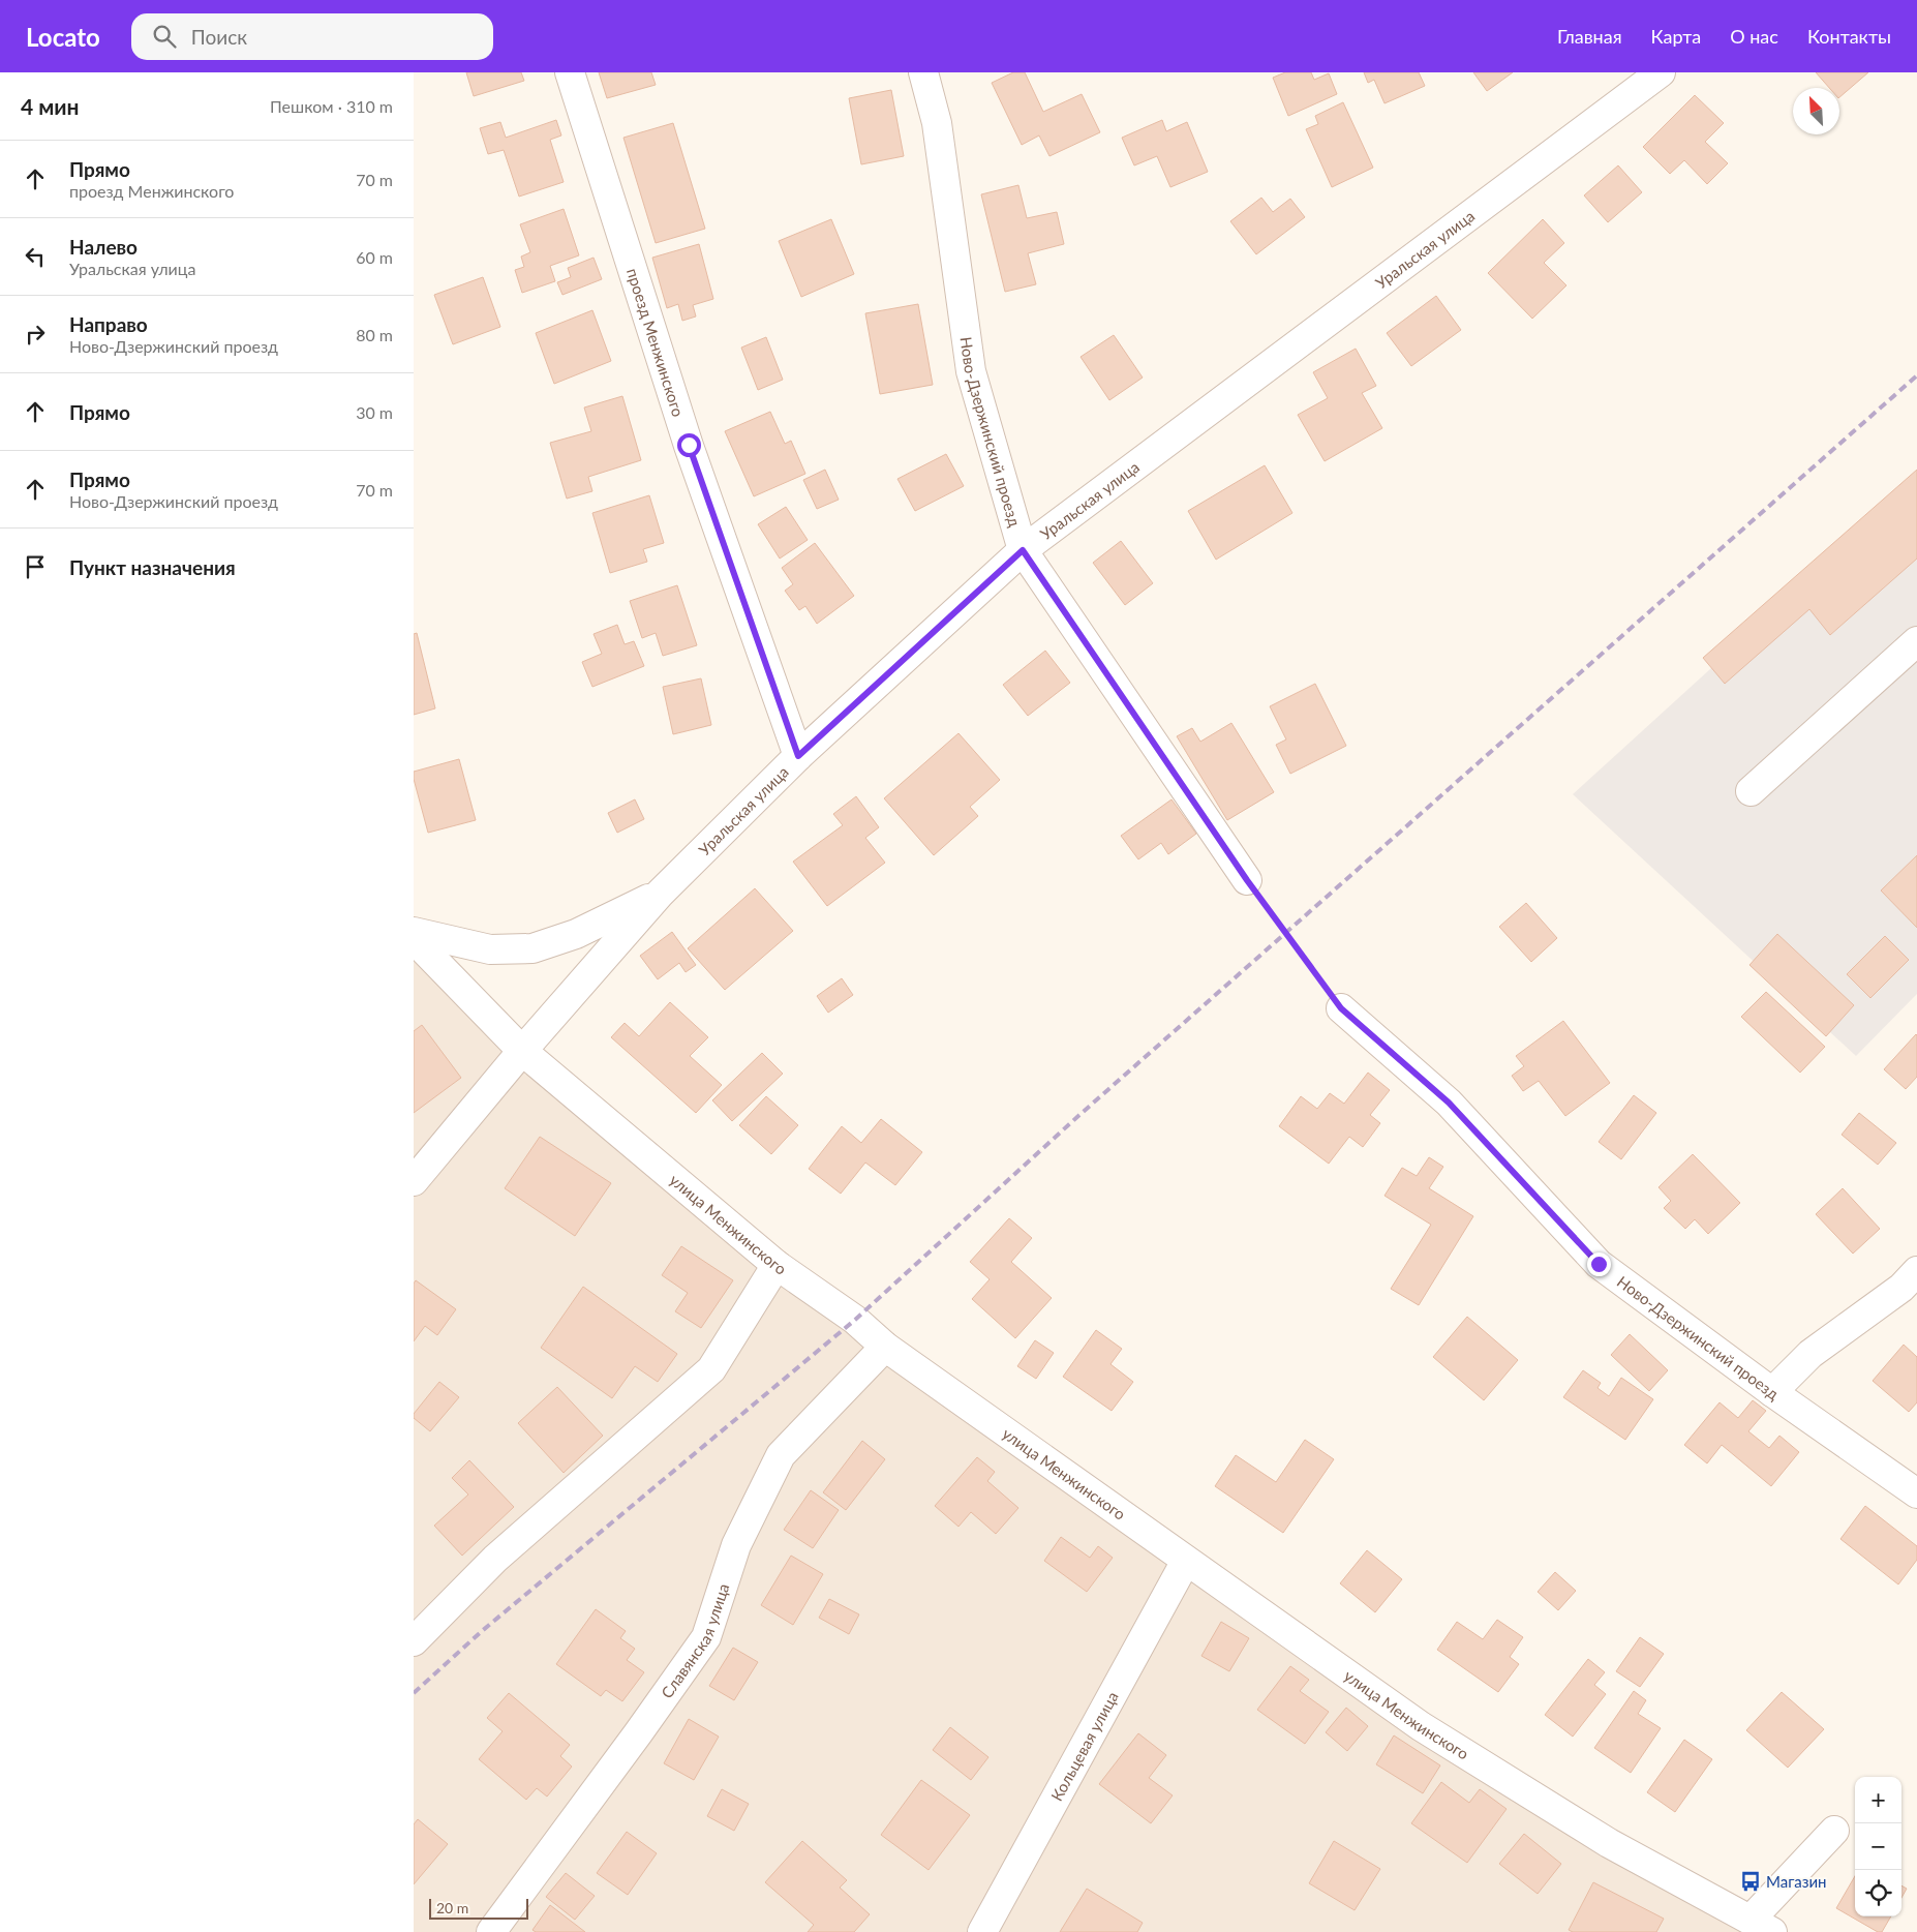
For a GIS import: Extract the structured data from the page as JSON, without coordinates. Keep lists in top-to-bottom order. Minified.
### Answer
{"streets":{"street":["Уральская улица","проезд Менжинского","Ново-Дзержинский проезд","улица Менжинского","Славянская улица","Кольцевая улица"]},"crossings":[["Уральская улица","проезд Менжинского"],["Уральская улица","Ново-Дзержинский проезд"],["Уральская улица","улица Менжинского"],["улица Менжинского","Славянская улица"],["улица Менжинского","Кольцевая улица"]],"places":{"bus stop":["Магазин"]},"scale_bar":"20 m","north":"top left","page":{"header":"Locato","search":"Поиск","nav":["Главная","Карта","О нас","Контакты"],"heading":["4 мин","Пешком · 310 m"],"list":[["Прямо","проезд Менжинского","70 m"],["Налево","Уральская улица","60 m"],["Направо","Ново-Дзержинский проезд","80 m"],["Прямо","30 m"],["Прямо","Ново-Дзержинский проезд","70 m"],"Пункт назначения"],"map_buttons":["+","−"],"scale":"20 m"}}
